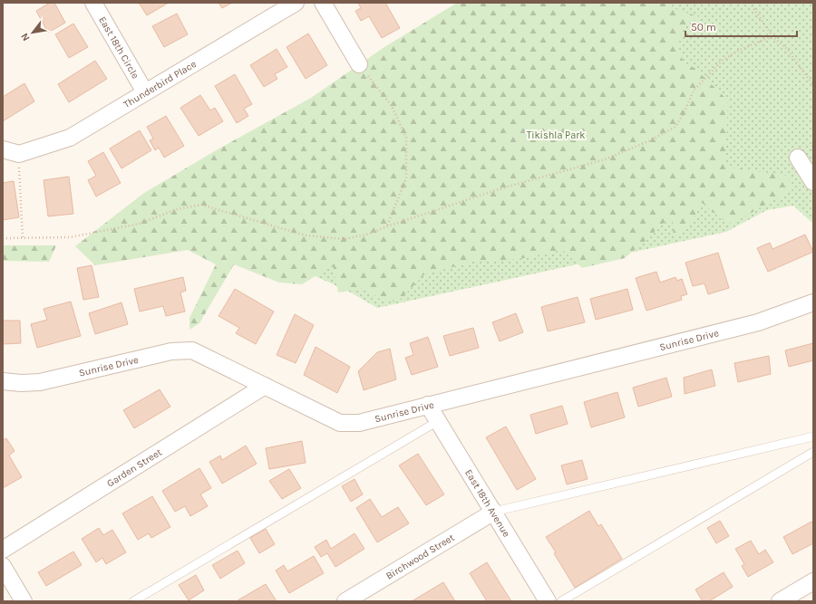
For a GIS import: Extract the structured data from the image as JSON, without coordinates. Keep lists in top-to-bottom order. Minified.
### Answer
{"streets":{"street":["East 18th Circle","Thunderbird Place","Sunrise Drive","Garden Street","East 18th Avenue","Birchwood Street"]},"crossings":[["East 18th Circle","Thunderbird Place"],["Sunrise Drive","Garden Street"],["Sunrise Drive","East 18th Avenue"],["East 18th Avenue","Birchwood Street"]],"parks":["Tikishla Park"],"scale_bar":"50 m","north":"bottom left"}
